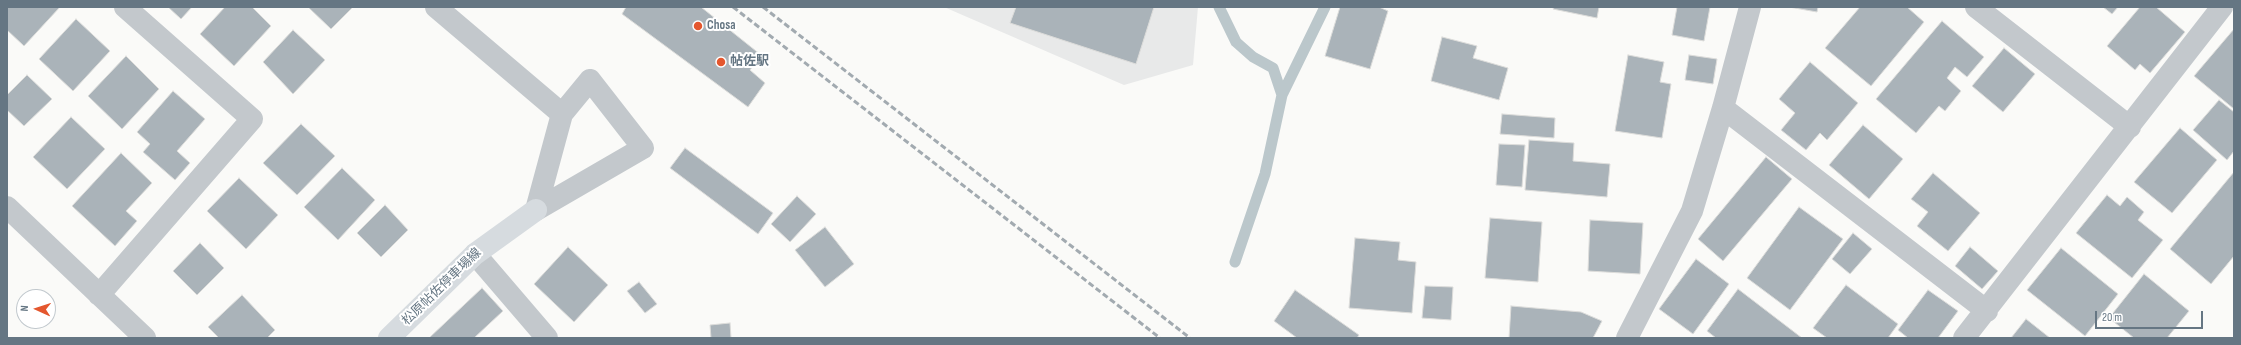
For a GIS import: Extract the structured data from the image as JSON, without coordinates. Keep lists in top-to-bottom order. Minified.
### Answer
{"streets":{"main road":["松原帖佐停車場線"]},"places":["Chosa","帖佐駅"],"scale_bar":"20 m","north":"left"}
